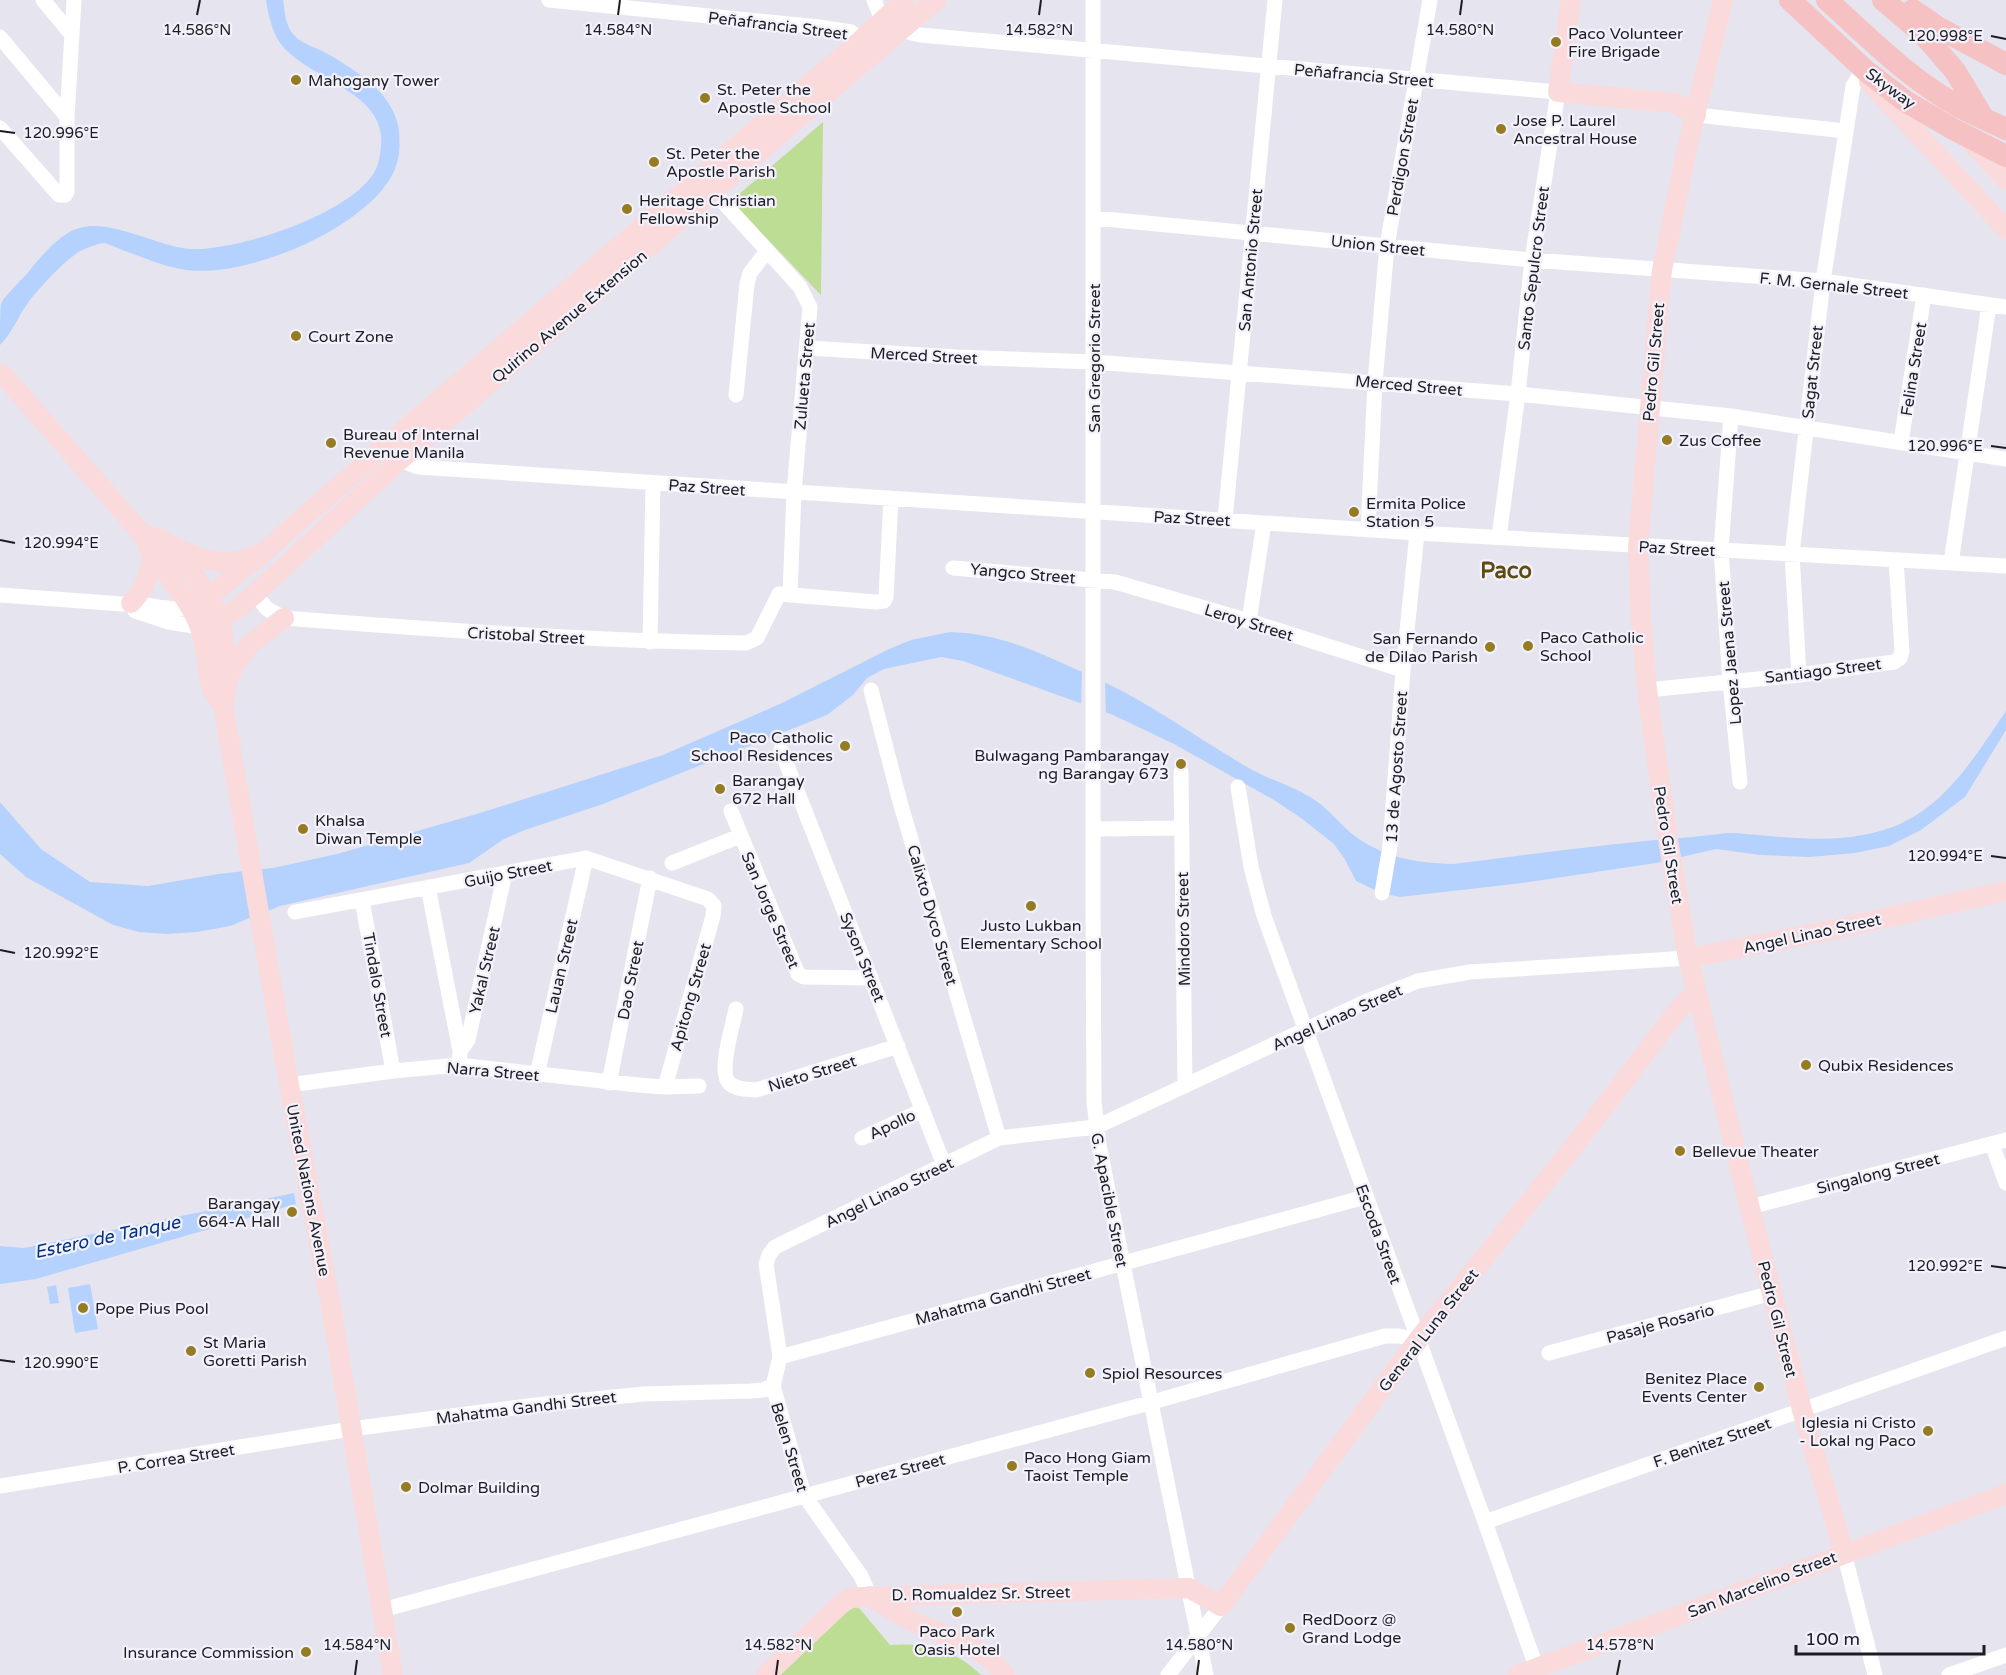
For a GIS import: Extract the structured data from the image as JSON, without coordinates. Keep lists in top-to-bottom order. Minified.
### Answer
{"streets":{"highway":["Skyway"],"main road":["Peñafrancia Street","Santo Sepulcro Street","Quirino Avenue Extension","Pedro Gil Street","Angel Linao Street","United Nations Avenue","General Luna Street","San Marcelino Street","D. Romualdez Sr. Street"],"street":["Perdigon Street","Union Street","San Antonio Street","F. M. Gernale Street","Merced Street","San Gregorio Street","Felina Street","Sagat Street","Zulueta Street","Paz Street","Yangco Street","Leroy Street","Cristobal Street","Lopez Jaena Street","Santiago Street","13 de Agosto Street","Guijo Street","San Jorge Street","Calixto Dyco Street","Mindoro Street","Syson Street","Lauan Street","Yakal Street","Dao Street","Tindalo Street","Apitong Street","Narra Street","Nieto Street","Apollo","Singalong Street","G. Apacible Street","Escoda Street","Mahatma Gandhi Street","Pasaje Rosario","F. Benitez Street","Belen Street","P. Correa Street","Perez Street"]},"crossings":[["Peñafrancia Street","Perdigon Street"],["Peñafrancia Street","San Antonio Street"],["Peñafrancia Street","Santo Sepulcro Street"],["Peñafrancia Street","Quirino Avenue Extension"],["Peñafrancia Street","San Gregorio Street"],["Peñafrancia Street","Pedro Gil Street"],["Peñafrancia Street","Sagat Street"],["Perdigon Street","Union Street"],["Perdigon Street","Merced Street"],["Perdigon Street","Paz Street"],["Union Street","San Antonio Street"],["Union Street","Santo Sepulcro Street"],["Union Street","F. M. Gernale Street"],["Union Street","San Gregorio Street"],["Union Street","Pedro Gil Street"],["San Antonio Street","Merced Street"],["San Antonio Street","Paz Street"],["Santo Sepulcro Street","Merced Street"],["Santo Sepulcro Street","Paz Street"],["F. M. Gernale Street","Pedro Gil Street"],["F. M. Gernale Street","Felina Street"],["F. M. Gernale Street","Sagat Street"],["Quirino Avenue Extension","Zulueta Street"],["Quirino Avenue Extension","Paz Street"],["Quirino Avenue Extension","United Nations Avenue"],["Merced Street","San Gregorio Street"],["Merced Street","Pedro Gil Street"],["Merced Street","Felina Street"],["Merced Street","Sagat Street"],["Merced Street","Zulueta Street"],["Merced Street","Lopez Jaena Street"],["San Gregorio Street","Paz Street"],["San Gregorio Street","Yangco Street"],["San Gregorio Street","Leroy Street"],["San Gregorio Street","G. Apacible Street"],["Pedro Gil Street","Paz Street"],["Pedro Gil Street","Santiago Street"],["Pedro Gil Street","Angel Linao Street"],["Pedro Gil Street","Singalong Street"],["Pedro Gil Street","Pasaje Rosario"],["Pedro Gil Street","General Luna Street"],["Pedro Gil Street","F. Benitez Street"],["Pedro Gil Street","San Marcelino Street"],["Sagat Street","Paz Street"],["Sagat Street","Santiago Street"],["Zulueta Street","Paz Street"],["Zulueta Street","Cristobal Street"],["Paz Street","Lopez Jaena Street"],["Paz Street","Santiago Street"],["Paz Street","13 de Agosto Street"],["Yangco Street","Leroy Street"],["Leroy Street","13 de Agosto Street"],["Lopez Jaena Street","Santiago Street"],["Guijo Street","Lauan Street"],["Guijo Street","Yakal Street"],["Guijo Street","Dao Street"],["Guijo Street","Tindalo Street"],["Guijo Street","Apitong Street"],["San Jorge Street","Syson Street"],["Calixto Dyco Street","Angel Linao Street"],["Mindoro Street","Angel Linao Street"],["Angel Linao Street","Syson Street"],["Angel Linao Street","G. Apacible Street"],["Angel Linao Street","Escoda Street"],["Angel Linao Street","Belen Street"],["Syson Street","Nieto Street"],["Syson Street","Apollo"],["Lauan Street","Narra Street"],["Yakal Street","Narra Street"],["Dao Street","Narra Street"],["Tindalo Street","Narra Street"],["Apitong Street","Narra Street"],["Narra Street","United Nations Avenue"],["United Nations Avenue","Mahatma Gandhi Street"],["United Nations Avenue","P. Correa Street"],["United Nations Avenue","Perez Street"],["G. Apacible Street","Mahatma Gandhi Street"],["G. Apacible Street","General Luna Street"],["G. Apacible Street","Perez Street"],["G. Apacible Street","D. Romualdez Sr. Street"],["Escoda Street","Mahatma Gandhi Street"],["Escoda Street","General Luna Street"],["Escoda Street","F. Benitez Street"],["Escoda Street","Perez Street"],["Escoda Street","San Marcelino Street"],["Mahatma Gandhi Street","Belen Street"],["Mahatma Gandhi Street","P. Correa Street"],["General Luna Street","Perez Street"],["Belen Street","Perez Street"],["Belen Street","D. Romualdez Sr. Street"]],"districts":["Paco"],"water":["Estero de Tanque"],"places":["Paco Volunteer Fire Brigade","Mahogany Tower","St. Peter the Apostle School","Jose P. Laurel Ancestral House","St. Peter the Apostle Parish","Heritage Christian Fellowship","Court Zone","Zus Coffee","Bureau of Internal Revenue Manila","Ermita Police Station 5","Paco Catholic School","San Fernando de Dilao Parish","Paco Catholic School Residences","Bulwagang Pambarangay ng Barangay 673","Barangay 672 Hall","Khalsa Diwan Temple","Justo Lukban Elementary School","Qubix Residences","Bellevue Theater","Barangay 664-A Hall","Pope Pius Pool","St Maria Goretti Parish","Spiol Resources","Benitez Place Events Center","Iglesia ni Cristo - Lokal ng Paco","Paco Hong Giam Taoist Temple","Dolmar Building","Paco Park Oasis Hotel","RedDoorz @ Grand Lodge","Insurance Commission"],"scale_bar":"100 m","coordinates":["14.586°N","14.584°N","14.582°N","14.580°N","120.998°E","120.996°E","120.994°E","120.992°E","120.990°E","14.578°N"]}
